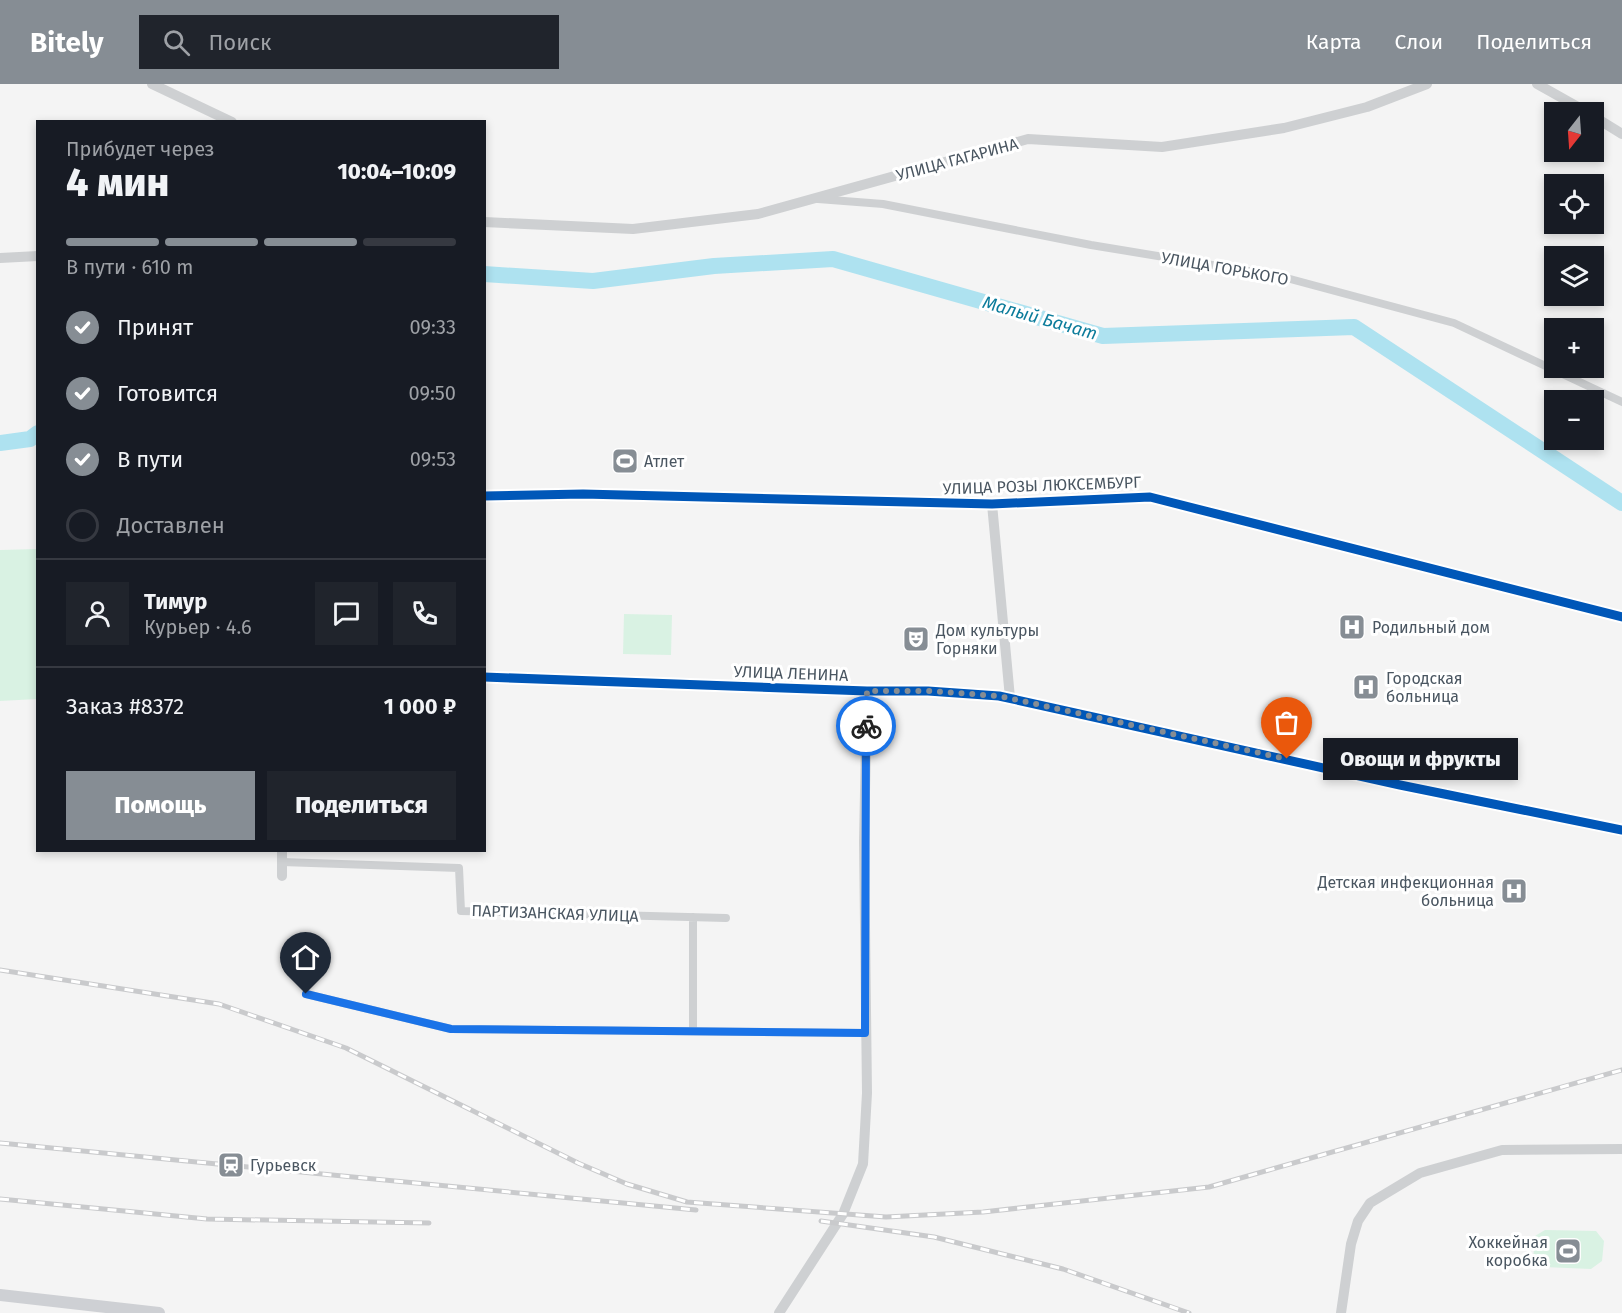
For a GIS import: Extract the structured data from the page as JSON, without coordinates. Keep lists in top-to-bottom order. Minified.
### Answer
{"streets":{"street":["УЛИЦА ГАГАРИНА","УЛИЦА ГОРЬКОГО","УЛИЦА РОЗЫ ЛЮКСЕМБУРГ","УЛИЦА ЛЕНИНА","ПАРТИЗАНСКАЯ УЛИЦА"]},"crossings":[["УЛИЦА ГАГАРИНА","УЛИЦА ГОРЬКОГО"]],"water":["Малый Бачат"],"places":{"sports":["Атлет","Хоккейная коробка"],"hospital":["Родильный дом","Городская больница","Детская инфекционная больница"],"theatre":["Дом культуры Горняки"],"other":["Овощи и фрукты"],"station":["Гурьевск"]},"north":"bottom","page":{"header":"Bitely","search":"Поиск","nav":["Карта","Слои","Поделиться"],"map_buttons":["+","−"],"heading":["4 мин","Прибудет через","10:04–10:09"],"panel":["Тимур","Курьер · 4.6","Заказ #8372","1 000 ₽"],"bar":"В пути · 610 m","list":[["Принят","09:33"],["Готовится","09:50"],["В пути","09:53"],"Доставлен"],"bubble":"Овощи и фрукты","buttons":["Помощь","Поделиться"]}}
